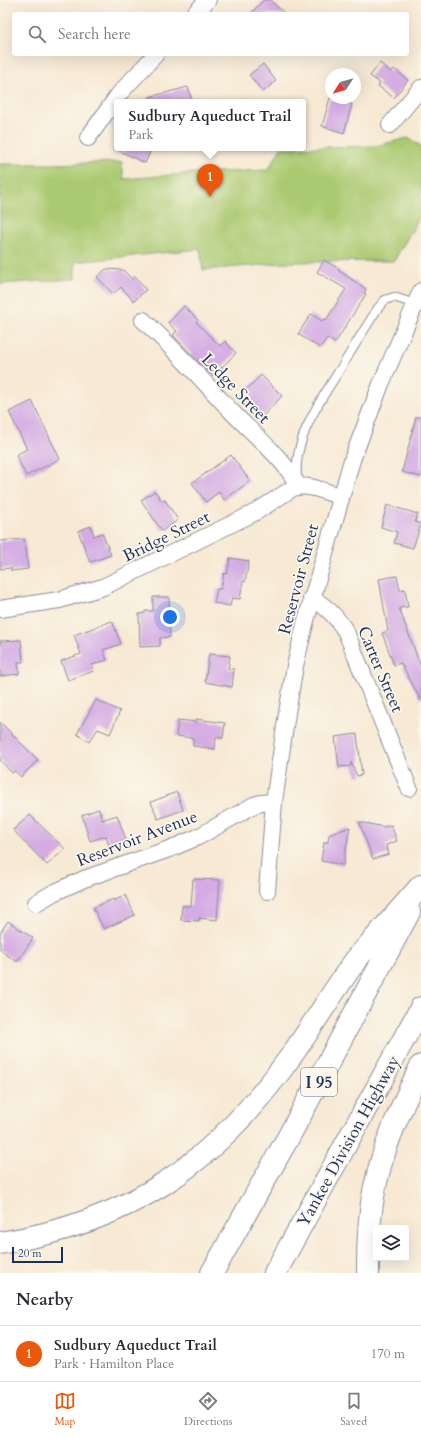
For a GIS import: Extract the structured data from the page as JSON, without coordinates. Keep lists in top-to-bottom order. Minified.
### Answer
{"streets":{"highway":["I 95","Yankee Division Highway"],"street":["Ledge Street","Bridge Street","Reservoir Street","Carter Street","Reservoir Avenue"]},"crossings":[["Ledge Street","Bridge Street"],["Reservoir Street","Carter Street"],["Reservoir Street","Reservoir Avenue"]],"scale_bar":"20 m","north":"bottom left","page":{"search":"Search here","popup":["Sudbury Aqueduct Trail","Park"],"pins":"1","scale":"20 m","heading":"Nearby","list":[{"mark":"1","name":"Sudbury Aqueduct Trail","note":"Park · Hamilton Place","value":"170 m"}],"nav":["Map","Directions","Saved"]}}
